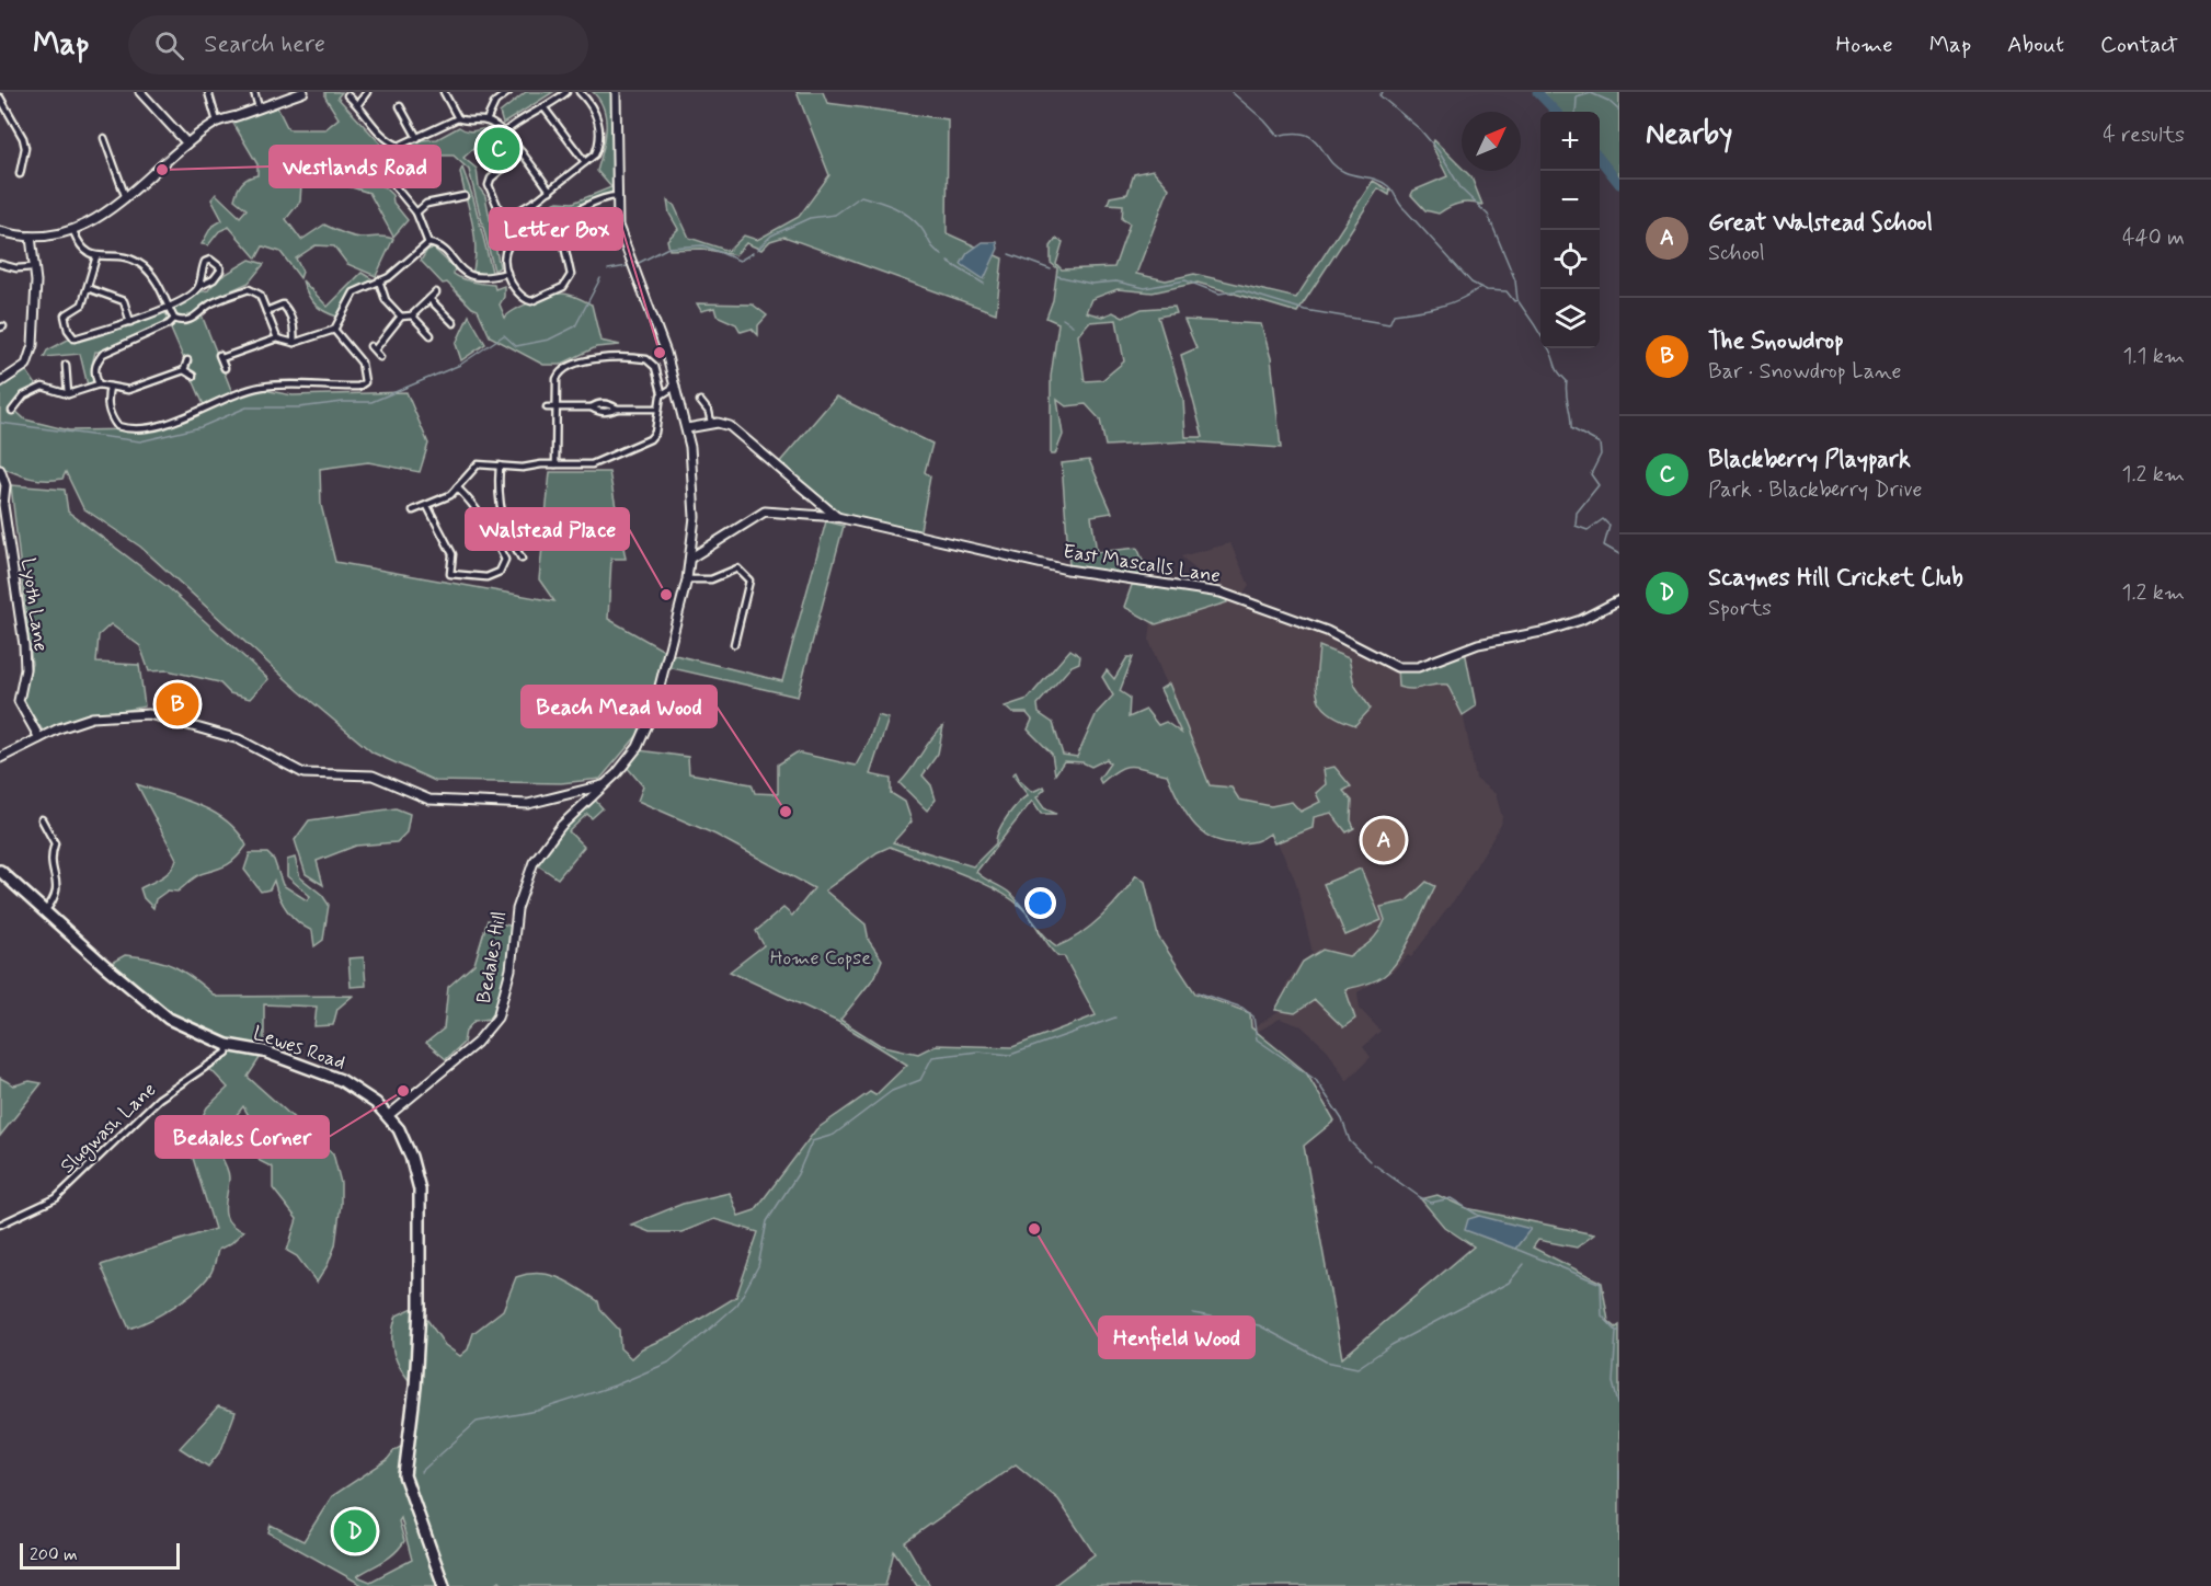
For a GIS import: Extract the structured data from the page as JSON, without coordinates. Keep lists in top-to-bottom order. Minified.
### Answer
{"streets":{"highway":["Lewes Road"],"street":["East Mascalls Lane","Lyoth Lane","Bedales Hill","Slugwash Lane"]},"crossings":[["Bedales Hill","Lewes Road"],["Lewes Road","Slugwash Lane"]],"parks":["Home Copse"],"places":["Westlands Road","Letter Box","Walstead Place","Beach Mead Wood","Bedales Corner","Henfield Wood"],"scale_bar":"200 m","north":"top right","page":{"header":"Map","search":"Search here","nav":["Home","Map","About","Contact"],"heading":["Nearby","4 results"],"map_buttons":["+","−"],"pins":["C","B","A","D"],"list":[{"mark":"A","name":"Great Walstead School","note":"School","value":"440 m"},{"mark":"B","name":"The Snowdrop","note":"Bar · Snowdrop Lane","value":"1.1 km"},{"mark":"C","name":"Blackberry Playpark","note":"Park · Blackberry Drive","value":"1.2 km"},{"mark":"D","name":"Scaynes Hill Cricket Club","note":"Sports","value":"1.2 km"}],"scale":"200 m"}}
